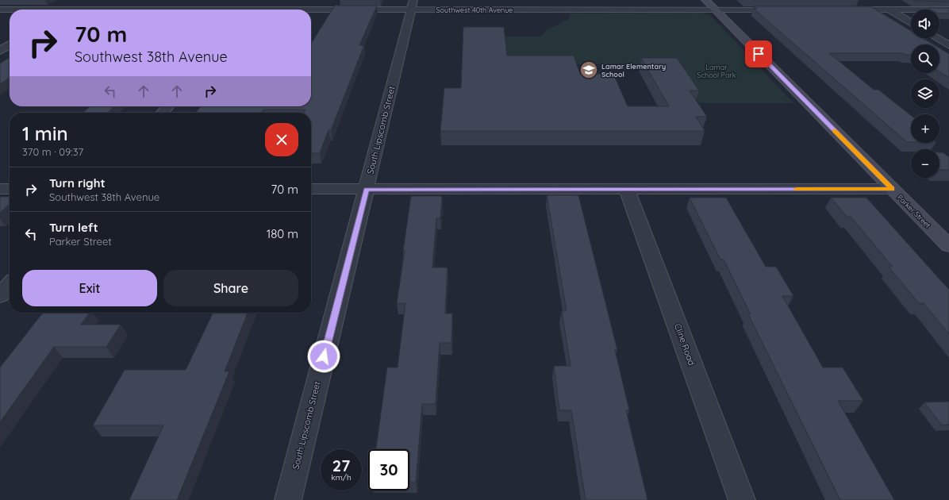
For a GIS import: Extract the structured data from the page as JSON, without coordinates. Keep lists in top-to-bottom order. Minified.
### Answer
{"streets":{"main road":["Parker Street"],"street":["Southwest 40th Avenue","South Lipscomb Street","Cline Road"]},"crossings":[["Southwest 40th Avenue","South Lipscomb Street"],["Southwest 40th Avenue","Parker Street"]],"parks":["Lamar School Park"],"places":{"school or university":["Lamar Elementary School"]},"page":{"map_buttons":["+","−"],"turn":["70 m","Southwest 38th Avenue"],"heading":["1 min","370 m · 09:37"],"list":[{"name":"Turn right","note":"Southwest 38th Avenue","value":"70 m"},{"name":"Turn left","note":"Parker Street","value":"180 m"}],"buttons":["Exit","Share"],"speed":"27 km/h","limit":"30"}}
